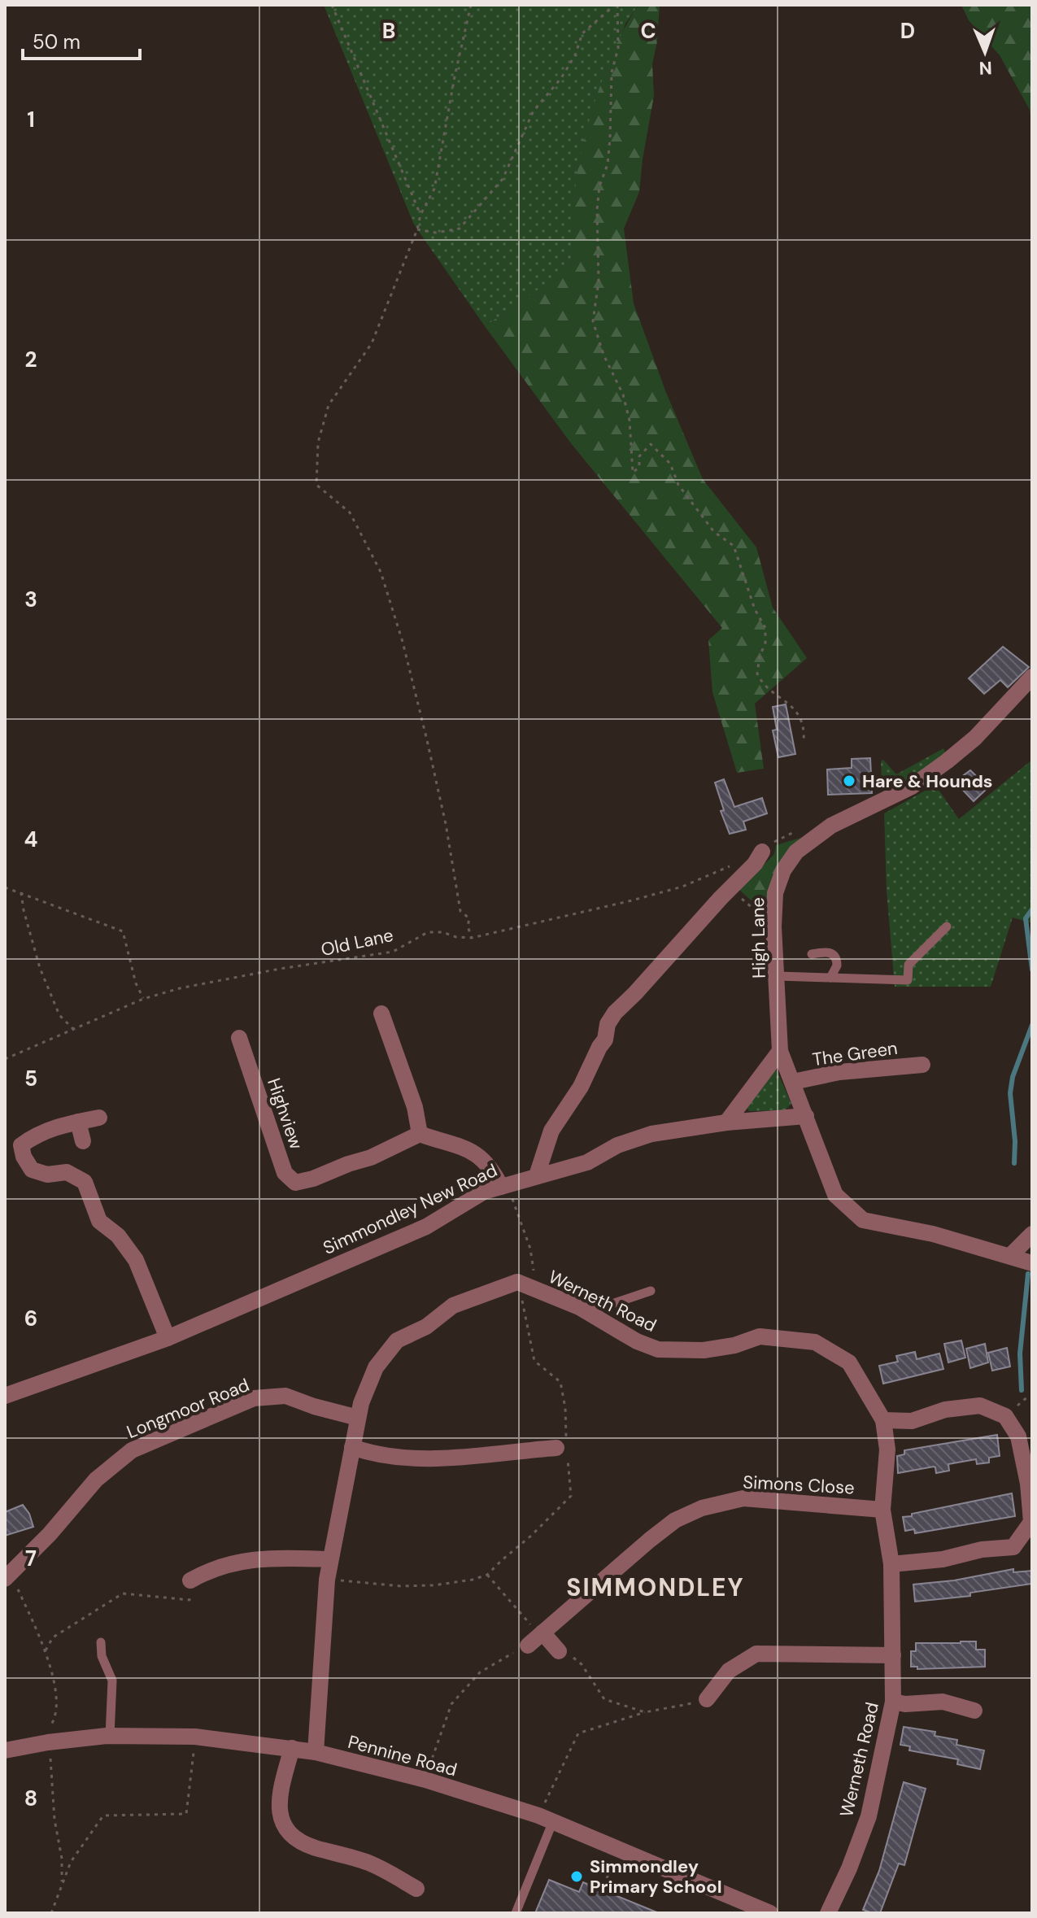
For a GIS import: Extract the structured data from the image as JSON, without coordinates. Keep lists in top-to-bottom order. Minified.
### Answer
{"streets":{"street":["High Lane","The Green","Highview","Simmondley New Road","Werneth Road","Longmoor Road","Simons Close","Pennine Road"],"path":["Old Lane"]},"crossings":[["Werneth Road","Simons Close"]],"districts":["SIMMONDLEY"],"places":["Hare & Hounds","Simmondley Primary School"],"scale_bar":"50 m","north":"bottom","grid":{"columns":["B","C","D"],"rows":["1","2","3","4","5","6","7","8"]}}
